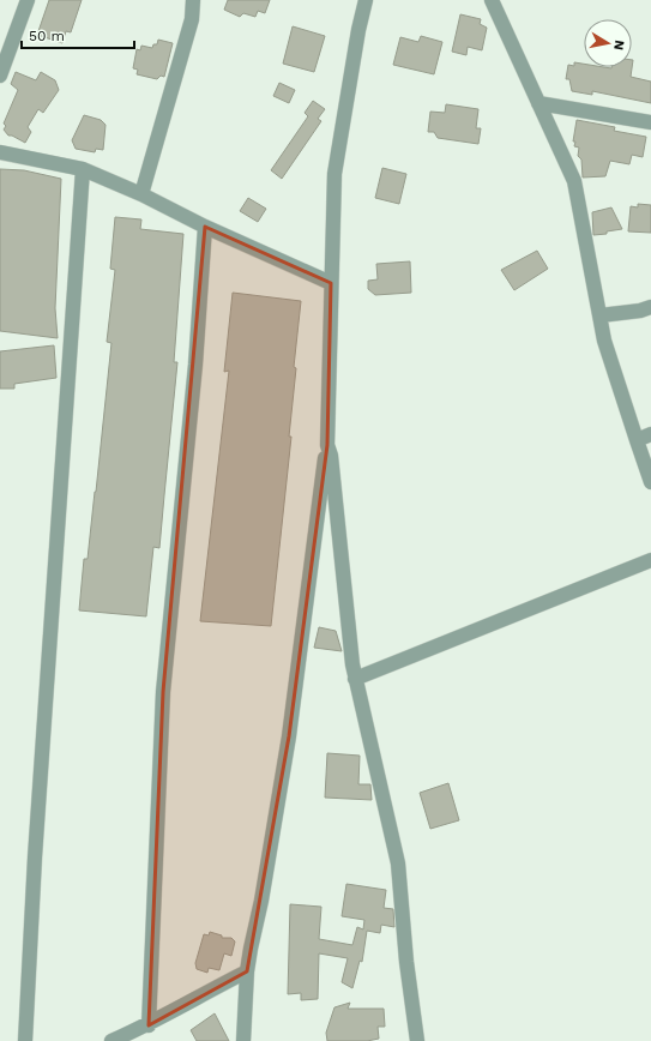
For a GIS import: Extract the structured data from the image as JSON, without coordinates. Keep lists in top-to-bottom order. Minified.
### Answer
{"scale_bar":"50 m","north":"right"}
